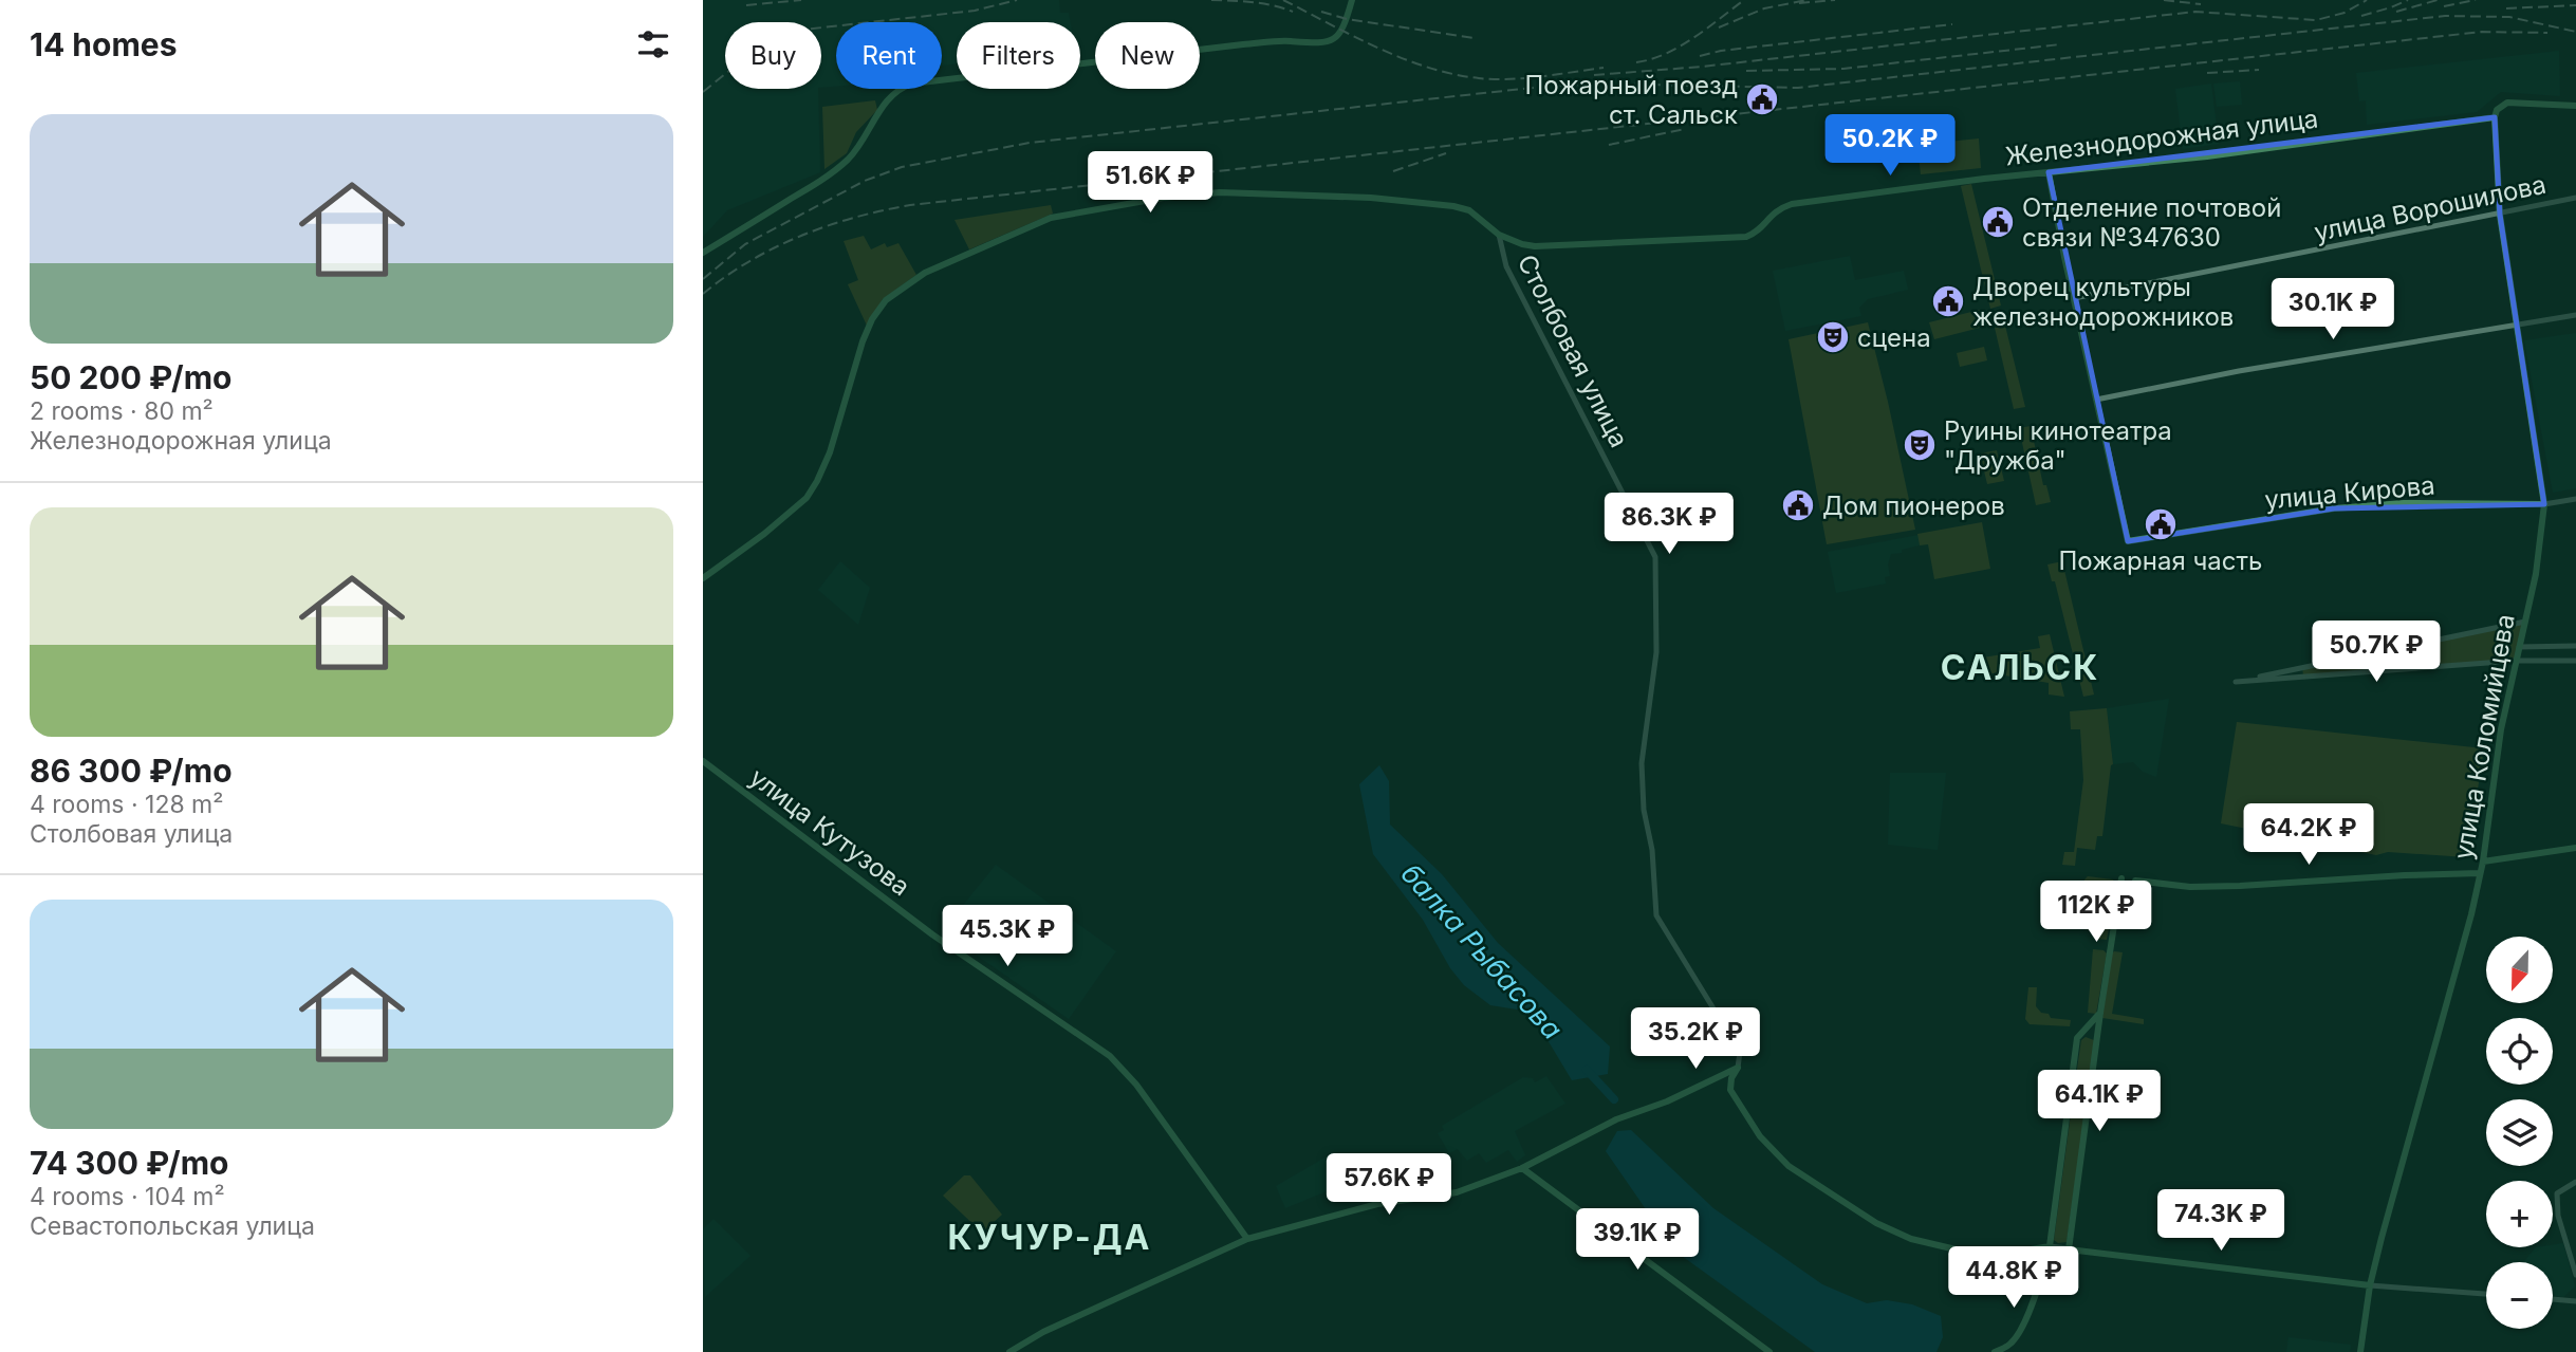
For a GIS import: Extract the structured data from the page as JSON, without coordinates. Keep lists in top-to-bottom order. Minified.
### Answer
{"streets":{"main road":["Железнодорожная улица","улица Кирова","улица Коломийцева","улица Кутузова"],"street":["улица Ворошилова","Столбовая улица"]},"crossings":[["Железнодорожная улица","Столбовая улица"],["Железнодорожная улица","улица Коломийцева"],["улица Ворошилова","улица Коломийцева"],["улица Кирова","улица Коломийцева"]],"districts":["САЛЬСК","КУЧУР-ДА"],"water":["балка Рыбасова"],"places":{"public building":["Пожарный поезд ст. Сальск","Отделение почтовой связи №347630","Дворец культуры железнодорожников","Дом пионеров","Пожарная часть"],"theatre":["сцена","Руины кинотеатра \"Дружба\""]},"north":"bottom","page":{"heading":"14 homes","chip":["Buy","Rent","Filters","New"],"list":[{"name":"50 200 ₽/mo","note":"2 rooms · 80 m² · Железнодорожная улица"},{"name":"86 300 ₽/mo","note":"4 rooms · 128 m² · Столбовая улица"},{"name":"74 300 ₽/mo","note":"4 rooms · 104 m² · Севастопольская улица"}],"price":["50.2K ₽","51.6K ₽","30.1K ₽","86.3K ₽","50.7K ₽","64.2K ₽","112K ₽","45.3K ₽","35.2K ₽","64.1K ₽","57.6K ₽","74.3K ₽","39.1K ₽","44.8K ₽"],"map_buttons":["+","−"]}}
